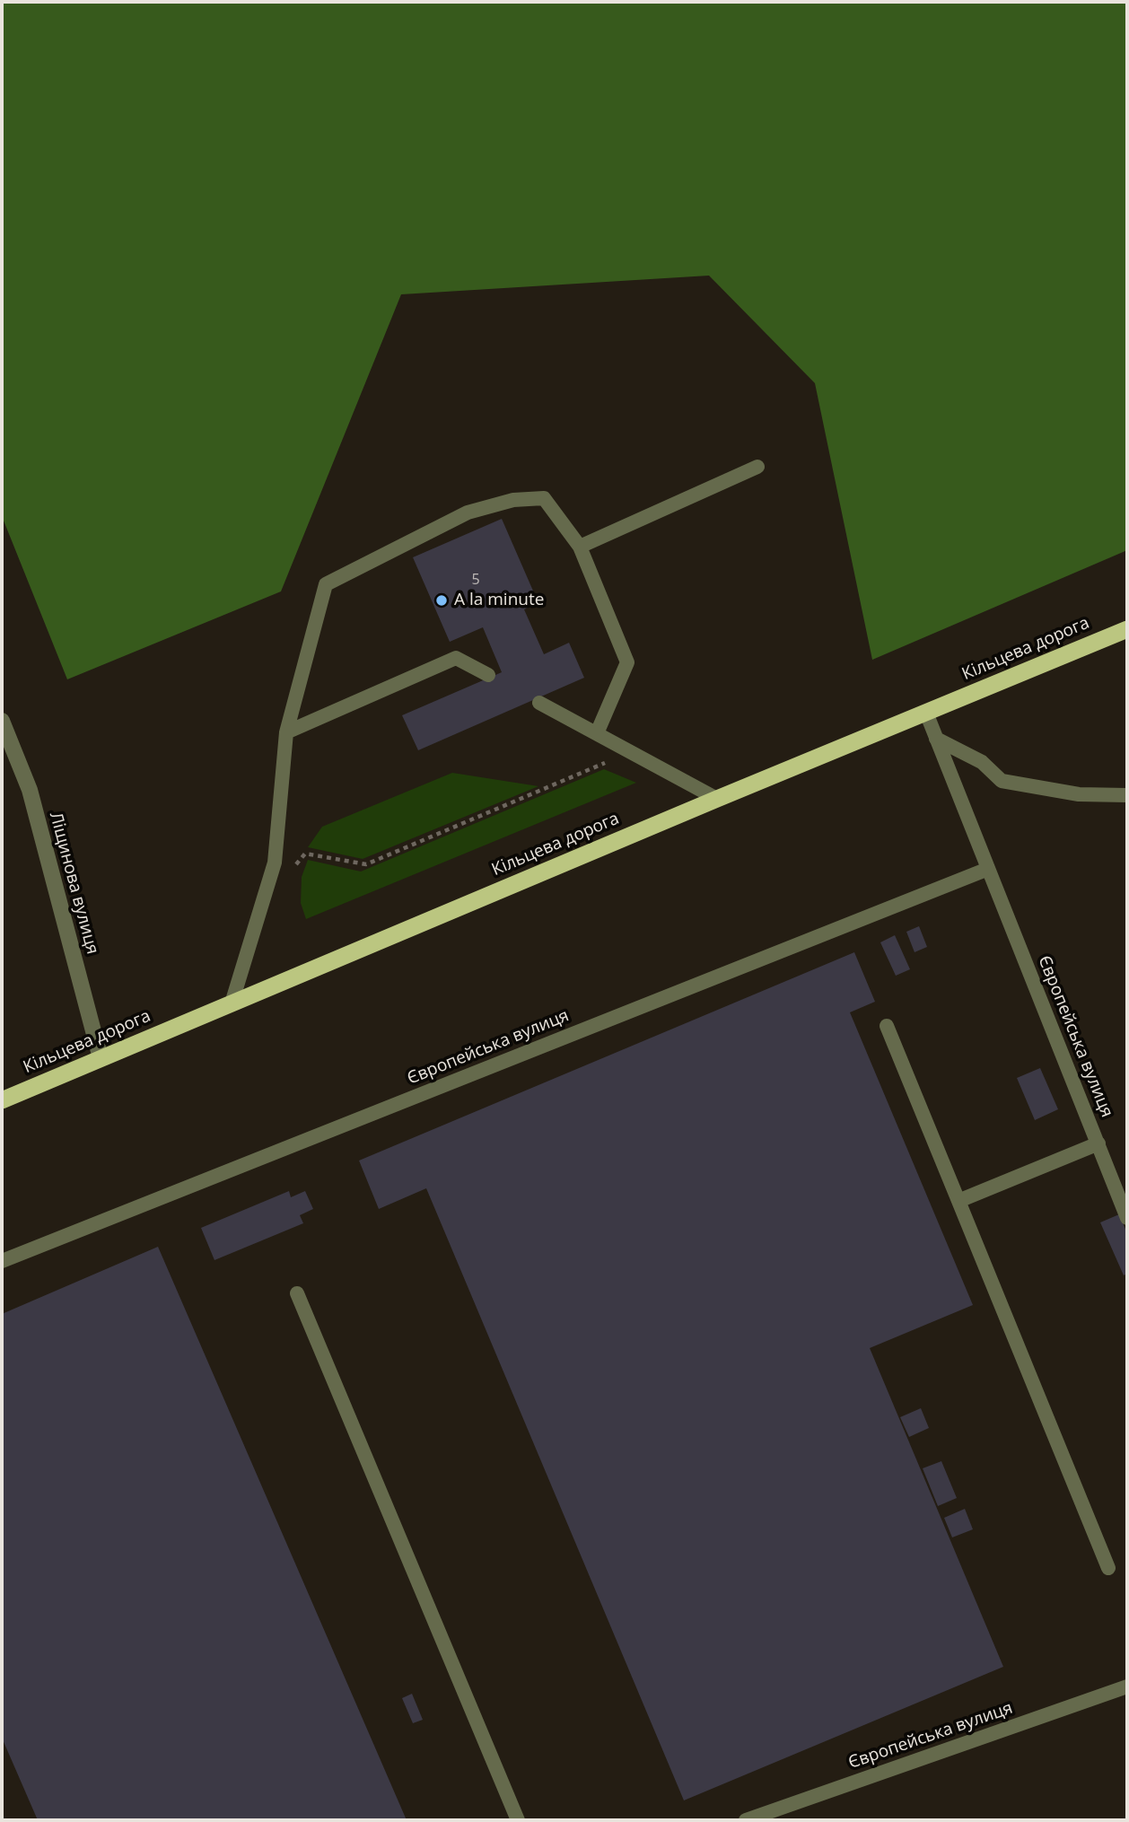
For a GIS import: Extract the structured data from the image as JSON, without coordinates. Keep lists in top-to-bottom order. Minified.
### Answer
{"streets":{"highway":["Кільцева дорога"],"street":["Ліщинова вулиця"],"lane":["Європейська вулиця"]},"crossings":[["Кільцева дорога","Ліщинова вулиця"],["Кільцева дорога","Європейська вулиця"]],"places":["A la minute"],"house_numbers":["5"]}
